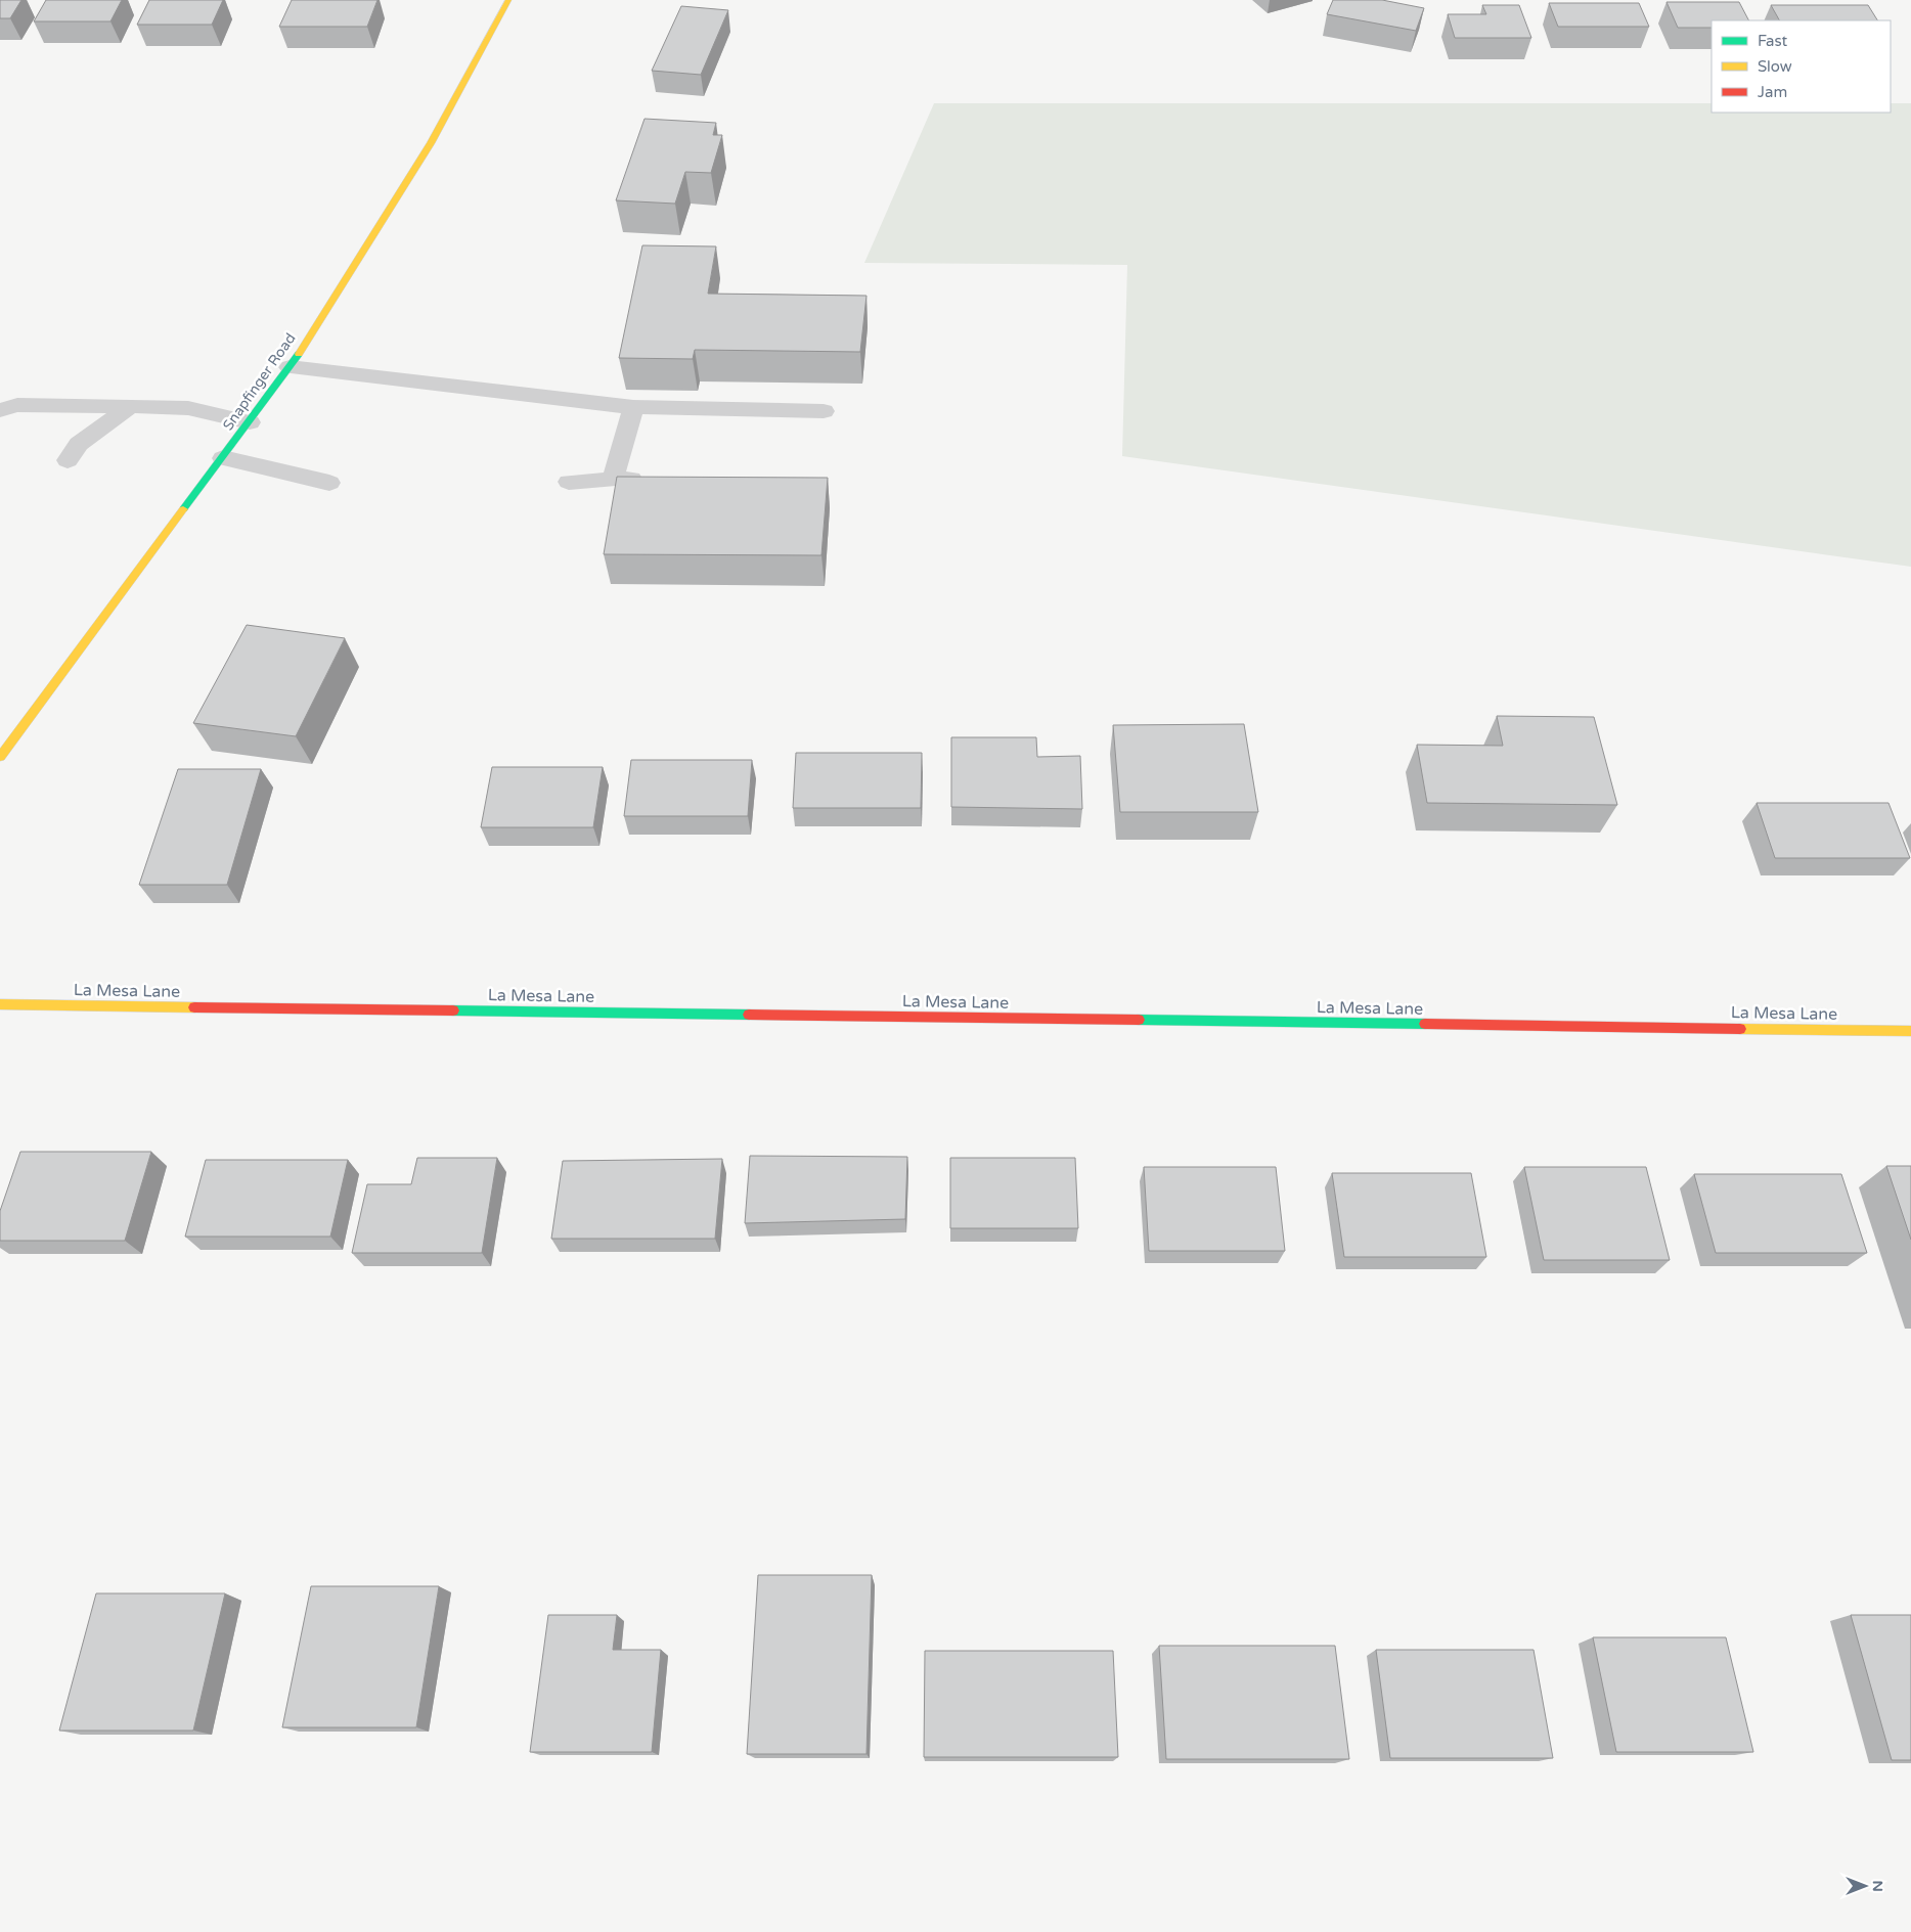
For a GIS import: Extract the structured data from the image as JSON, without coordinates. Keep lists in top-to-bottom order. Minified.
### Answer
{"streets":{"street":["Snapfinger Road","La Mesa Lane"]},"legend":["Fast","Slow","Jam"],"north":"right"}
